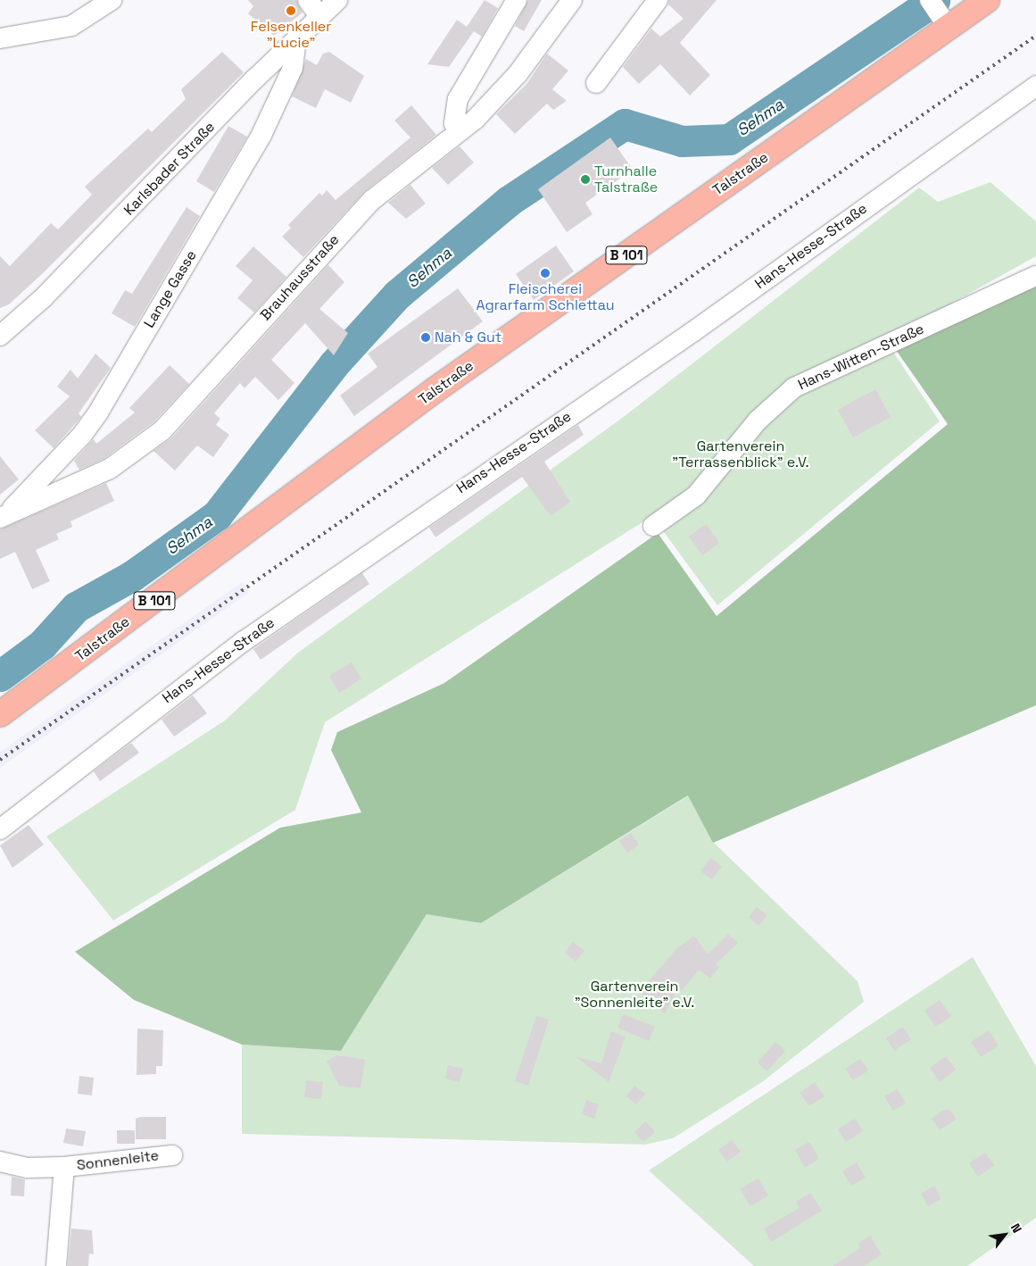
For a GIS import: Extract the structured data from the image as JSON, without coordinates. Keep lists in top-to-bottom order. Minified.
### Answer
{"streets":{"main road":["Talstraße","B 101"],"street":["Karlsbader Straße","Hans-Hesse-Straße","Brauhausstraße","Lange Gasse","Hans-Witten-Straße","Sonnenleite"]},"crossings":[["Karlsbader Straße","Lange Gasse"],["Brauhausstraße","Lange Gasse"]],"water":["Sehma"],"parks":["Gartenverein \"Terrassenblick\" e.V.","Gartenverein \"Sonnenleite\" e.V."],"places":["Felsenkeller \"Lucie\"","Turnhalle Talstraße","Fleischerei Agrarfarm Schlettau","Nah & Gut"],"north":"top right"}
